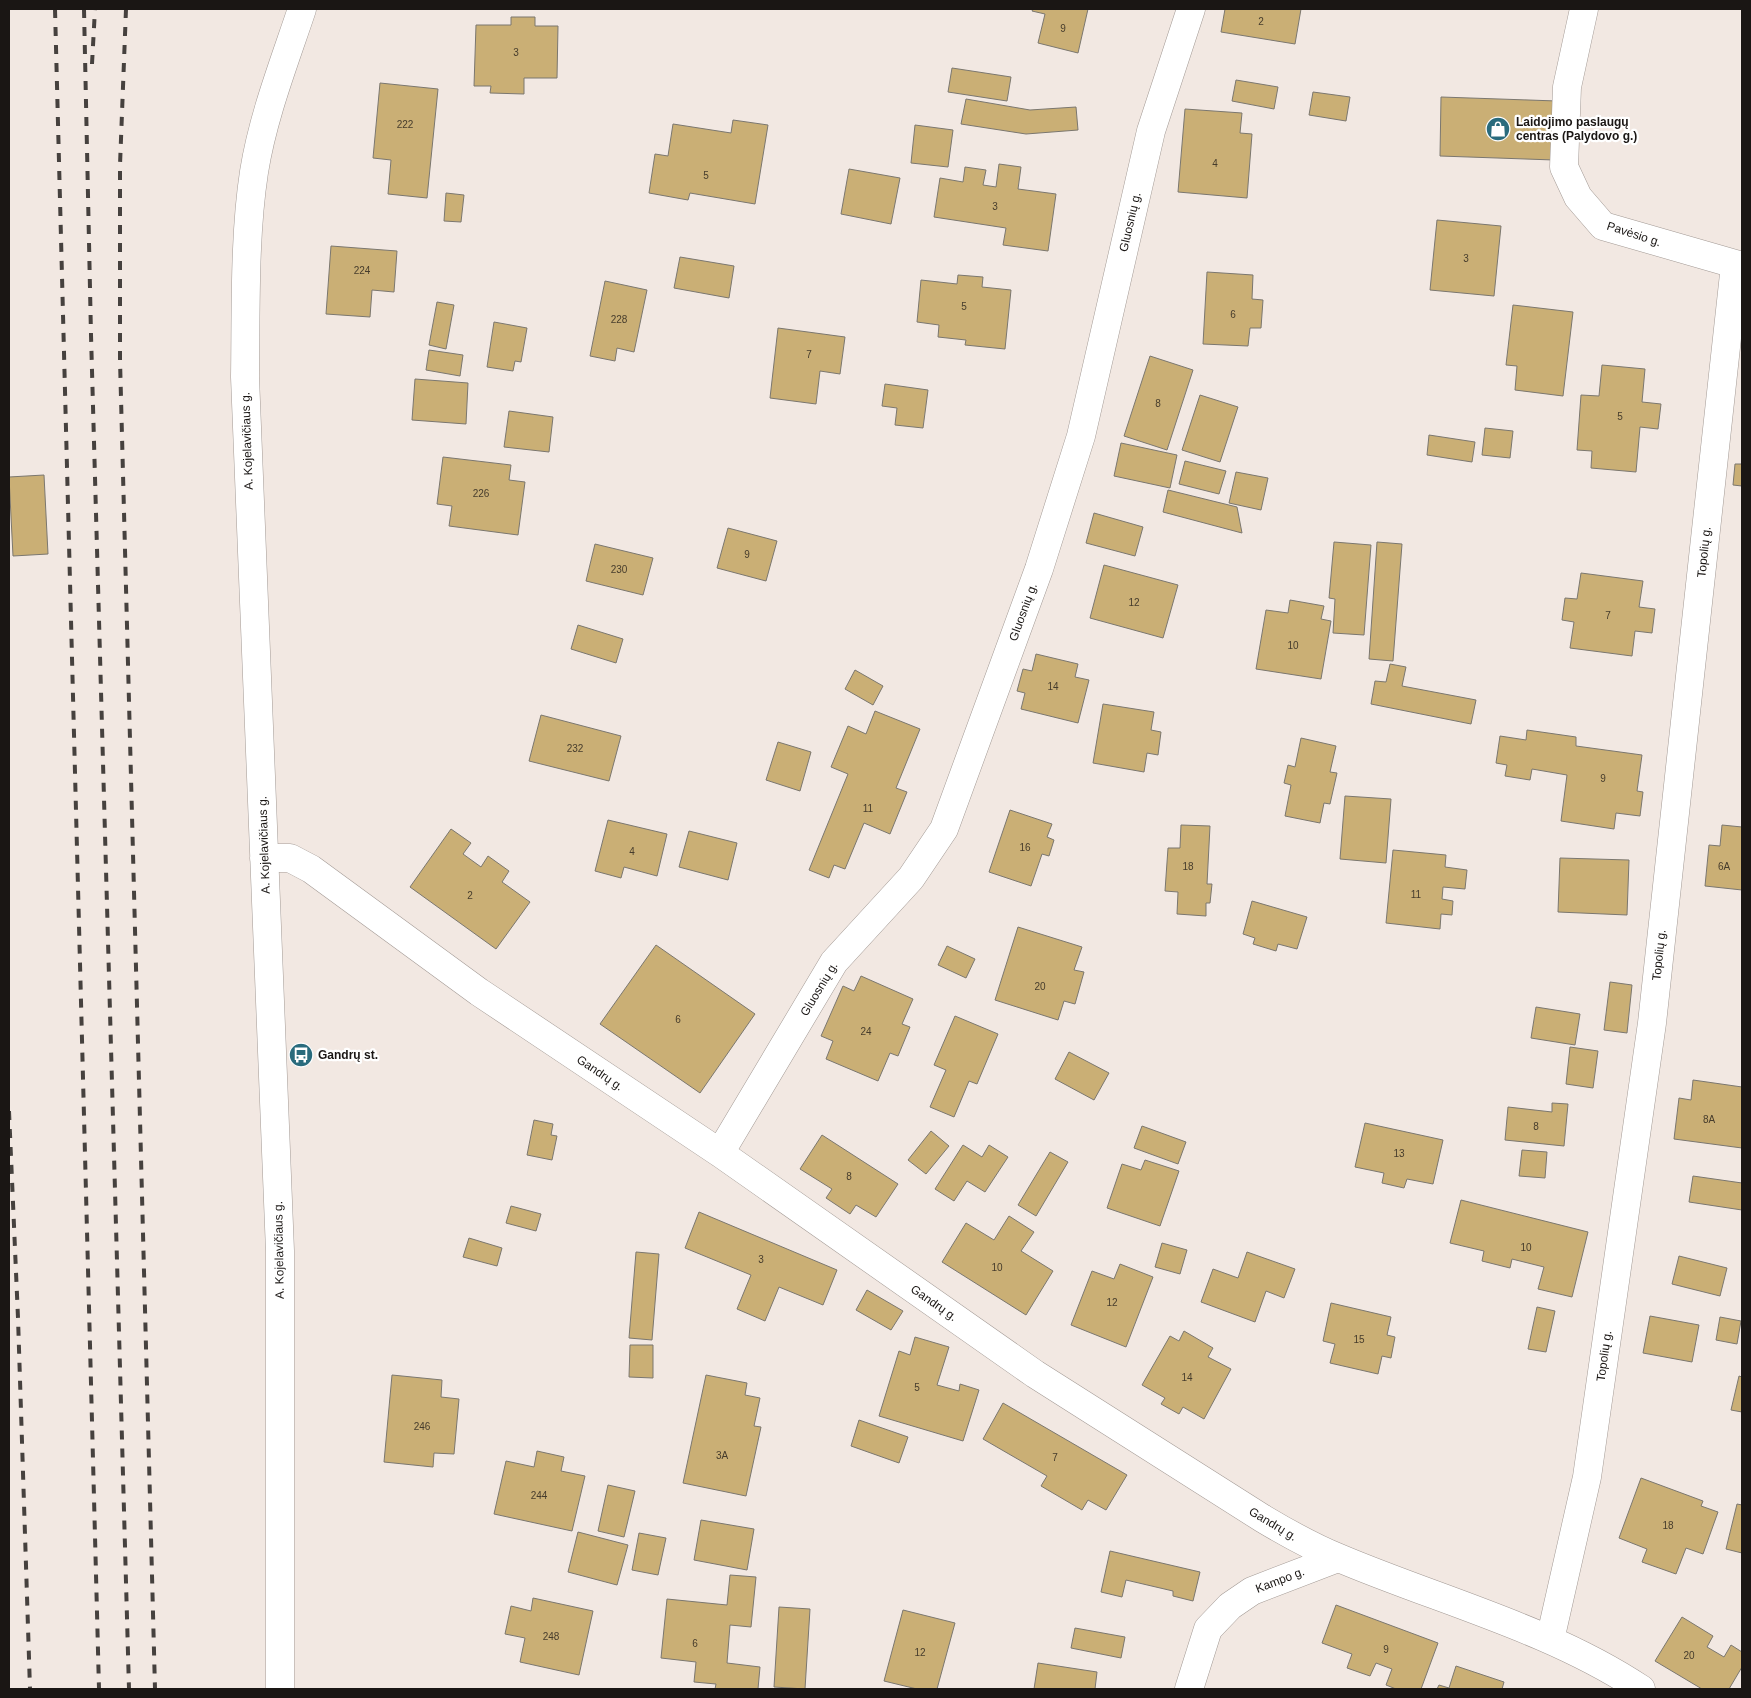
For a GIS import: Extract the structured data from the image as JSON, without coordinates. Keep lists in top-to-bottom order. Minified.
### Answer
{"streets":{"street":["Gluosnių g.","Pavėsio g.","A. Kojelavičiaus g.","Topolių g.","Gandrų g.","Kampo g."]},"crossings":[["Gluosnių g.","Gandrų g."],["Pavėsio g.","Topolių g."],["A. Kojelavičiaus g.","Gandrų g."],["Topolių g.","Gandrų g."],["Gandrų g.","Kampo g."]],"places":{"shop":["Laidojimo paslaugų centras (Palydovo g.)"],"bus stop":["Gandrų st."]},"house_numbers":["2","9","3","222","4","5","3","3","224","5","6","228","7","8","5","226","9","230","12","7","10","14","232","9","11","16","4","18","6A","11","2","20","6","24","8A","8","13","8","10","3","10","12","15","14","5","246","3A","7","244","18","248","6","9","12","20"]}
